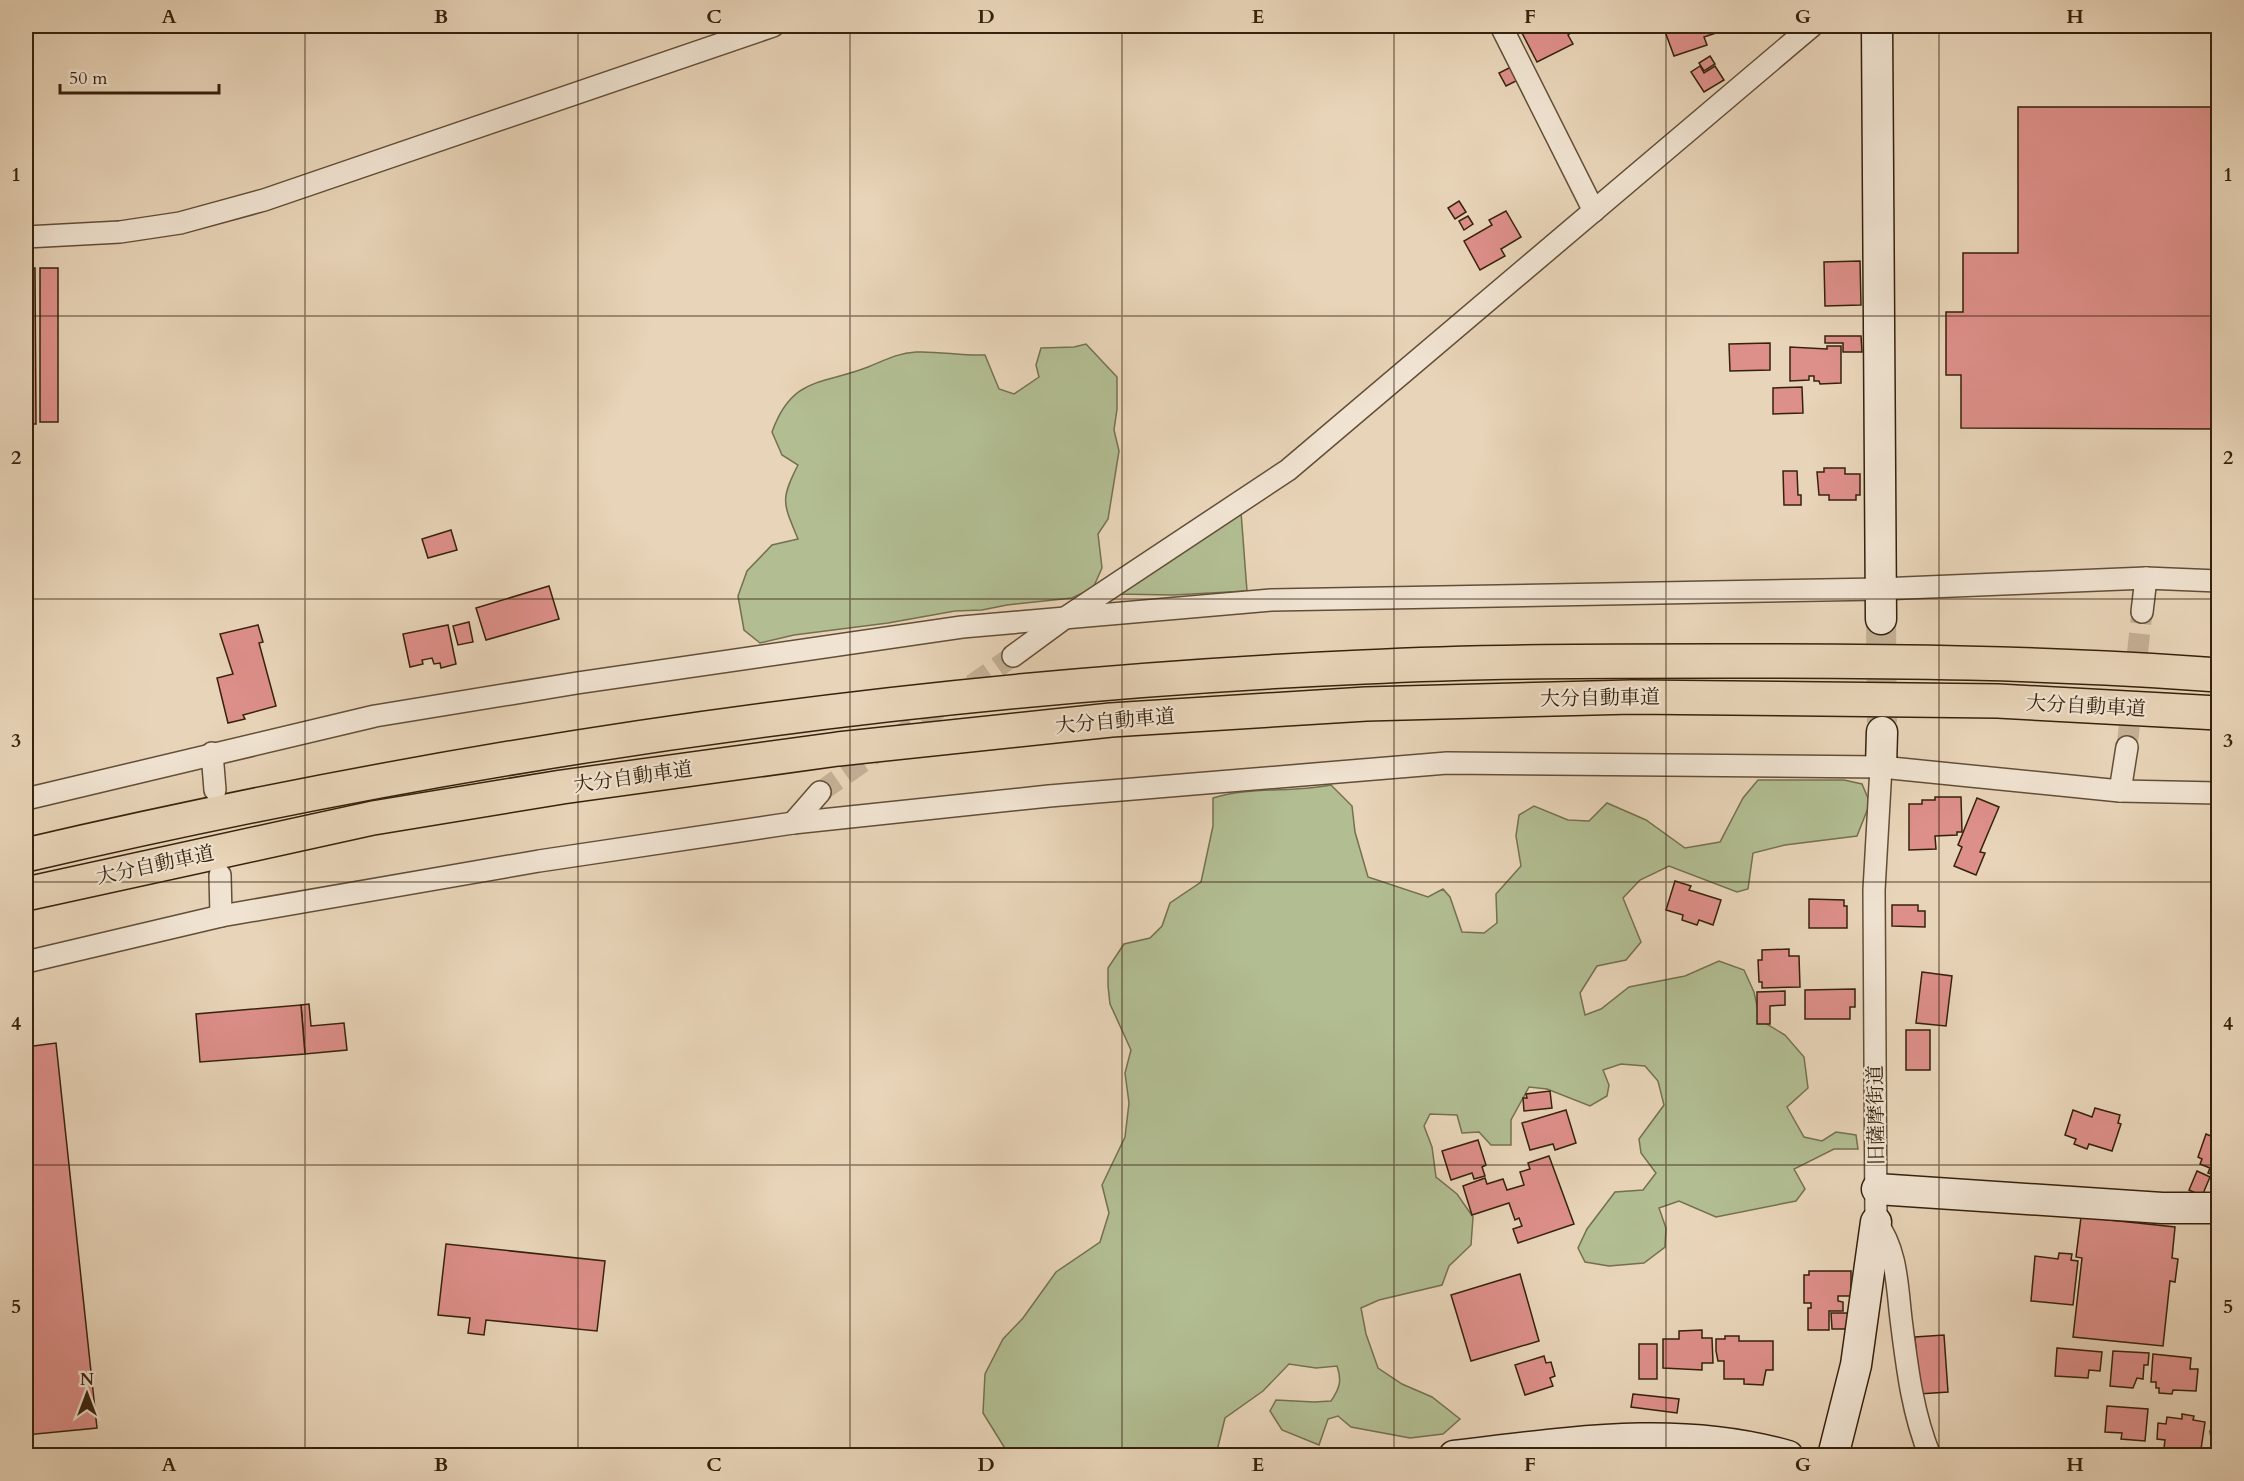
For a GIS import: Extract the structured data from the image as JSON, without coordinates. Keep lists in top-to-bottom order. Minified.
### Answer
{"streets":{"highway":["大分自動車道"],"street":["旧薩摩街道"]},"scale_bar":"50 m","north":"top","grid":{"columns":["A","B","C","D","E","F","G","H"],"rows":["1","2","3","4","5"]}}
